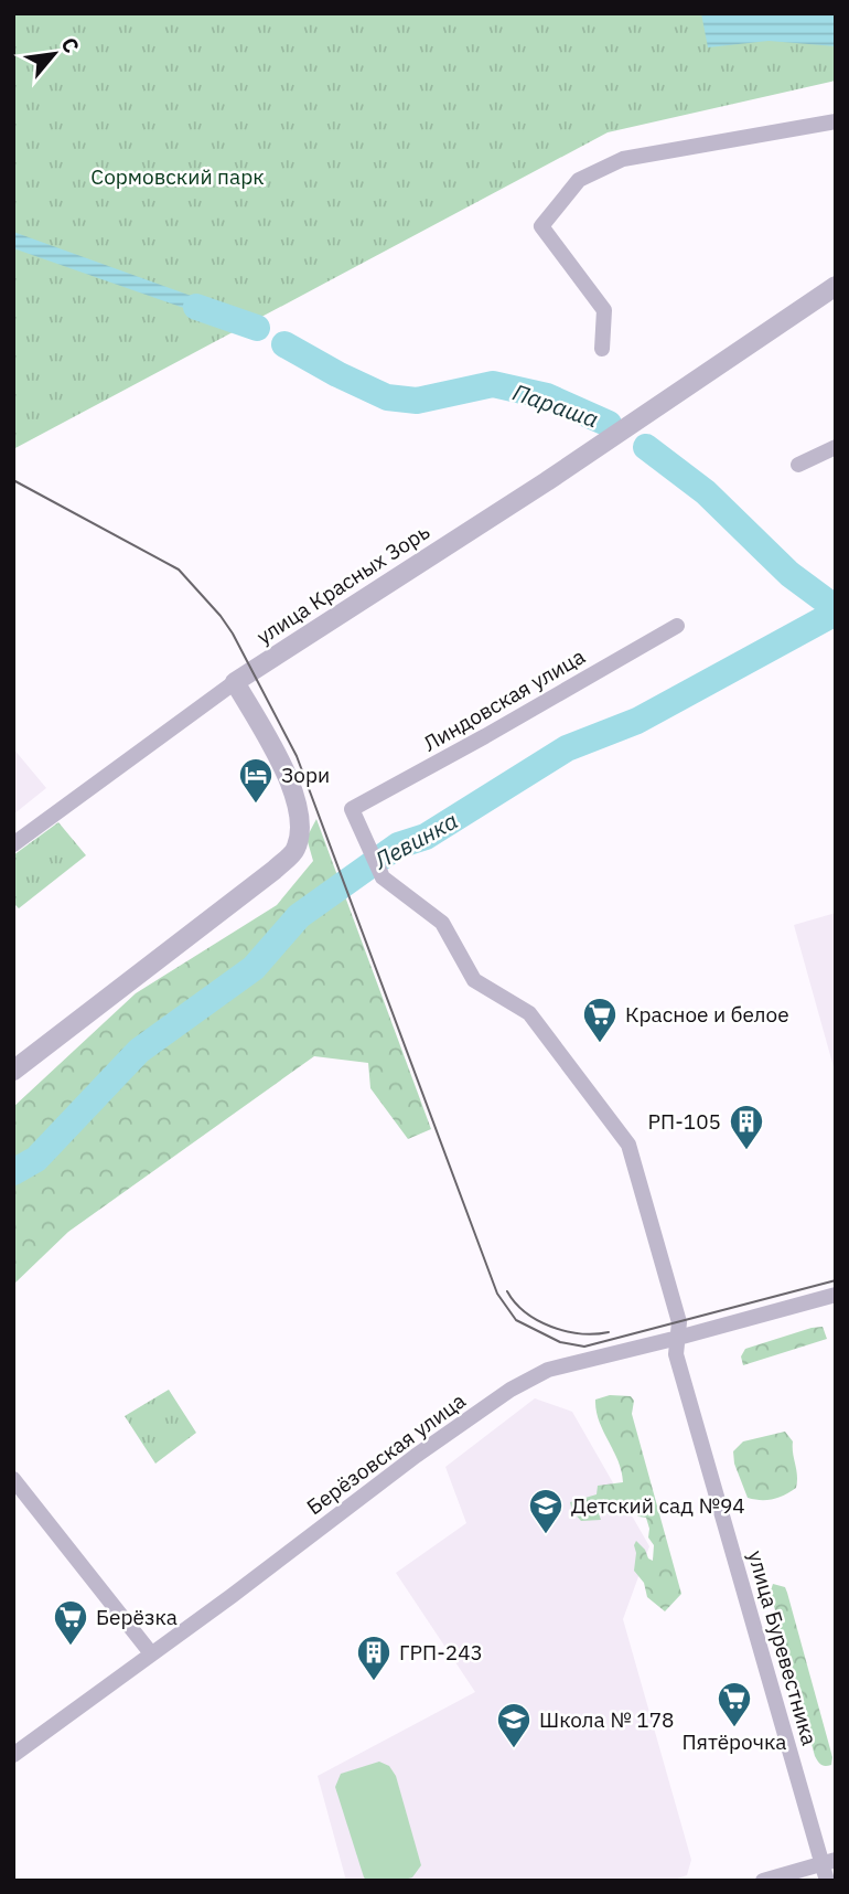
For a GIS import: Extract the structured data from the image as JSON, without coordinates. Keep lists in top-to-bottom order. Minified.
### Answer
{"streets":{"street":["улица Красных Зорь","Линдовская улица","Берёзовская улица","улица Буревестника"]},"crossings":[["Линдовская улица","улица Буревестника"],["Берёзовская улица","улица Буревестника"]],"water":["Параша","Левинка"],"parks":["Сормовский парк"],"places":{"hotel":["Зори"],"supermarket":["Красное и белое","Берёзка","Пятёрочка"],"building":["РП-105","ГРП-243"],"school or university":["Детский сад №94","Школа № 178"]},"north":"top right"}
